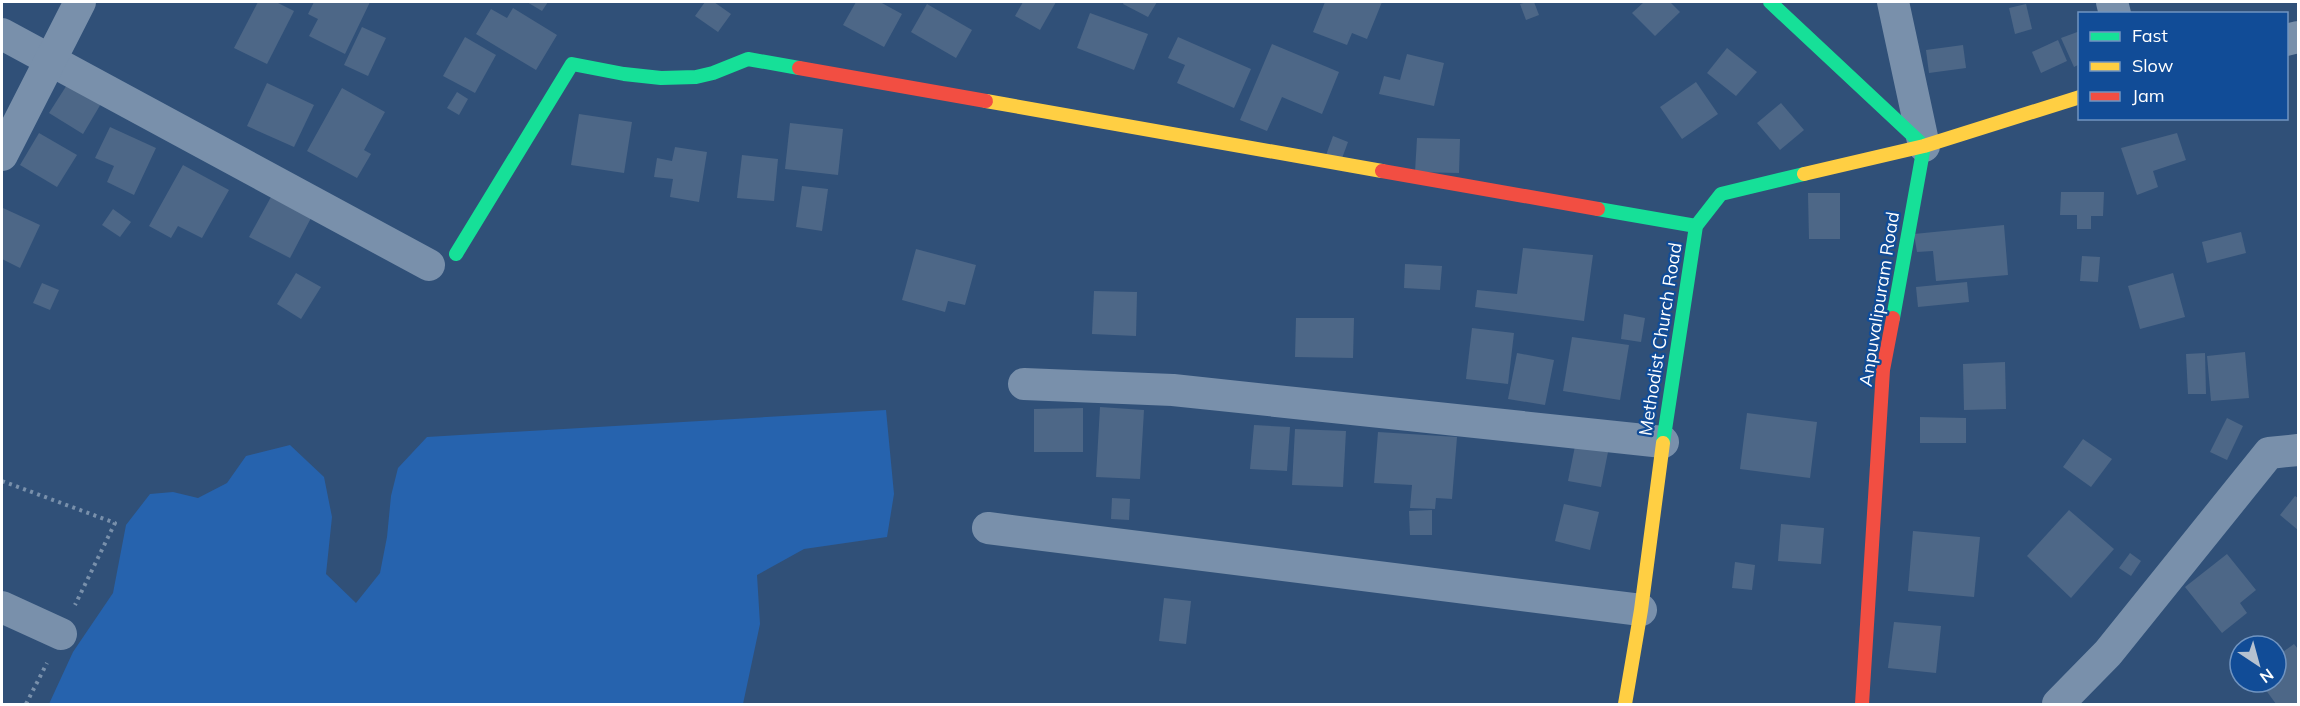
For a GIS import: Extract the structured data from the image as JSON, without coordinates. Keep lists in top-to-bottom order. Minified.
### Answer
{"streets":{"street":["Anpuvalipuram Road","Methodist Church Road"]},"crossings":[["Anpuvalipuram Road","Methodist Church Road"]],"legend":["Fast","Slow","Jam"],"north":"bottom right"}
